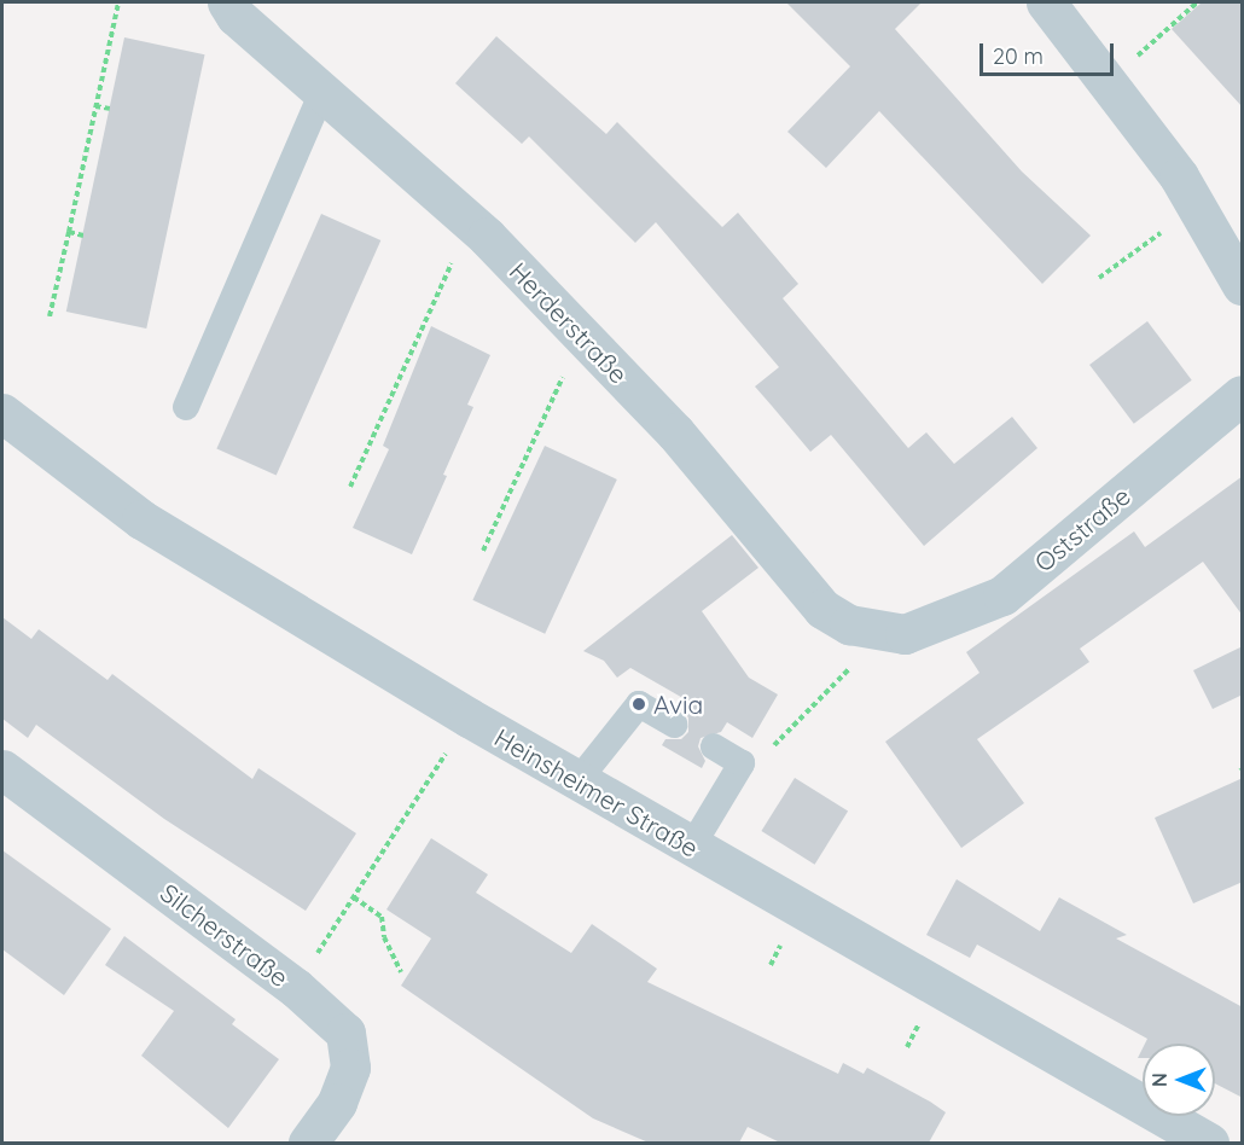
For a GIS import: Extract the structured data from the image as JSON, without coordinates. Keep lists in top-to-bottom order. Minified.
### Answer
{"streets":{"street":["Herderstraße","Oststraße","Heinsheimer Straße","Silcherstraße"]},"crossings":[["Herderstraße","Oststraße"]],"places":["Avia"],"scale_bar":"20 m","north":"left"}
